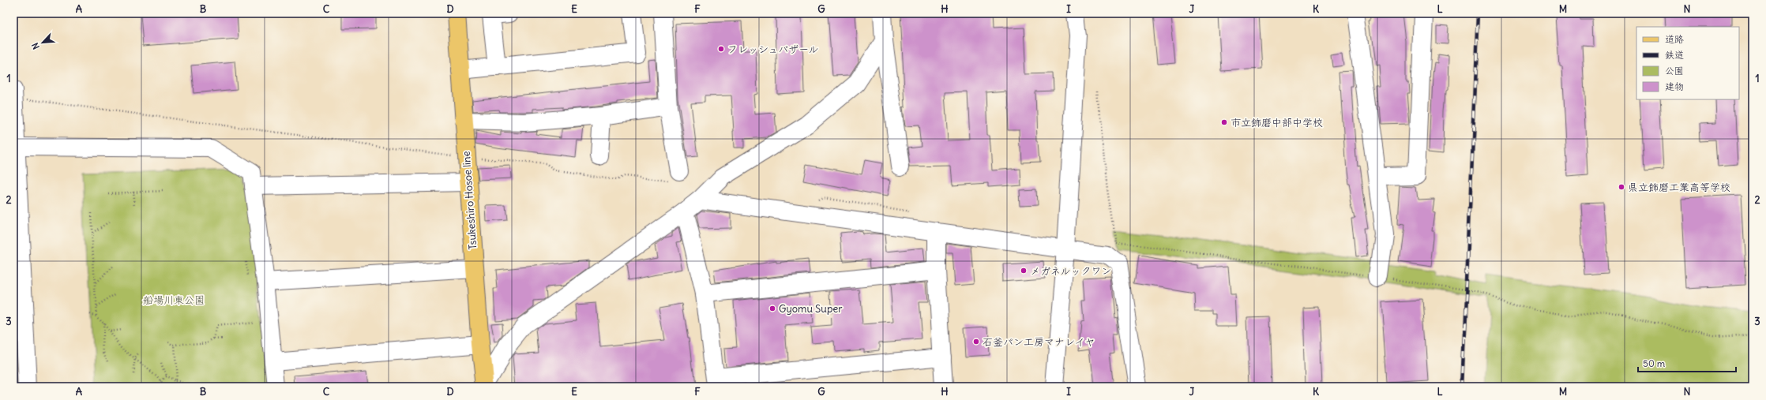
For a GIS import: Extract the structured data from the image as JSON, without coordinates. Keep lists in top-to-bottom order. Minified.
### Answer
{"streets":{"main road":["Tsukeshiro Hosoe line"]},"parks":["船場川東公園"],"places":["フレッシュバザール","市立飾磨中部中学校","県立飾磨工業高等学校","メガネルックワン","Gyomu Super","石釜パン工房マナレイヤ"],"legend":["道路","鉄道","公園","建物"],"scale_bar":"50 m","north":"bottom left","grid":{"columns":["A","B","C","D","E","F","G","H","I","J","K","L","M","N"],"rows":["1","2","3"]}}
